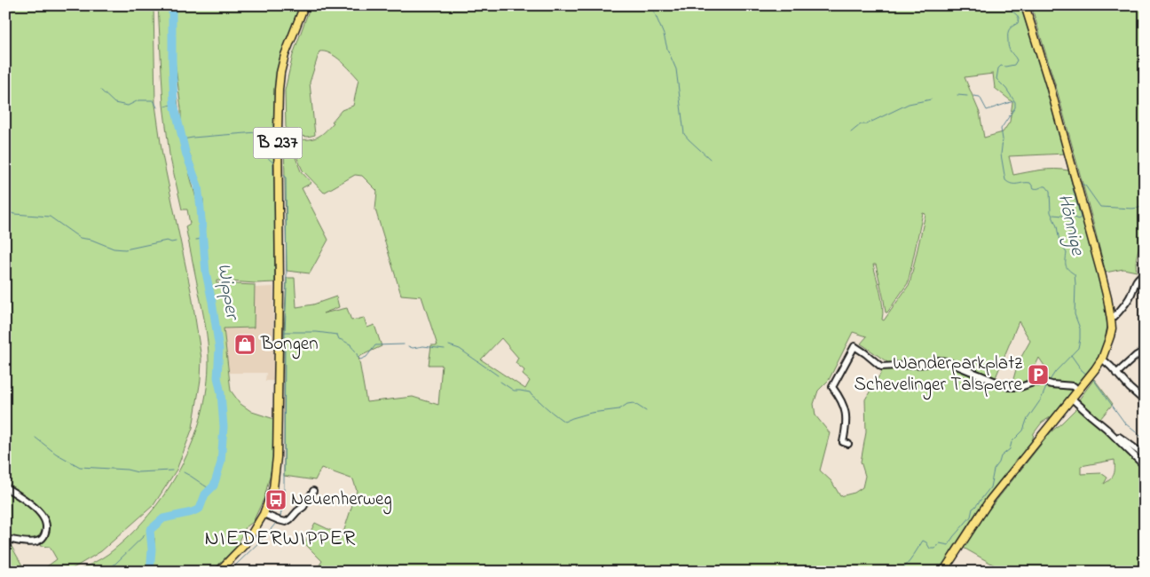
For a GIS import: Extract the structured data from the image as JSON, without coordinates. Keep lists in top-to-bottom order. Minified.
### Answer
{"streets":{"main road":["B 237"]},"districts":["NIEDERWIPPER"],"water":["Hönnige","Wipper"],"places":{"shop":["Bongen"],"parking":["Wanderparkplatz Schevelinger Talsperre"],"bus stop":["Neuenherweg"]}}
